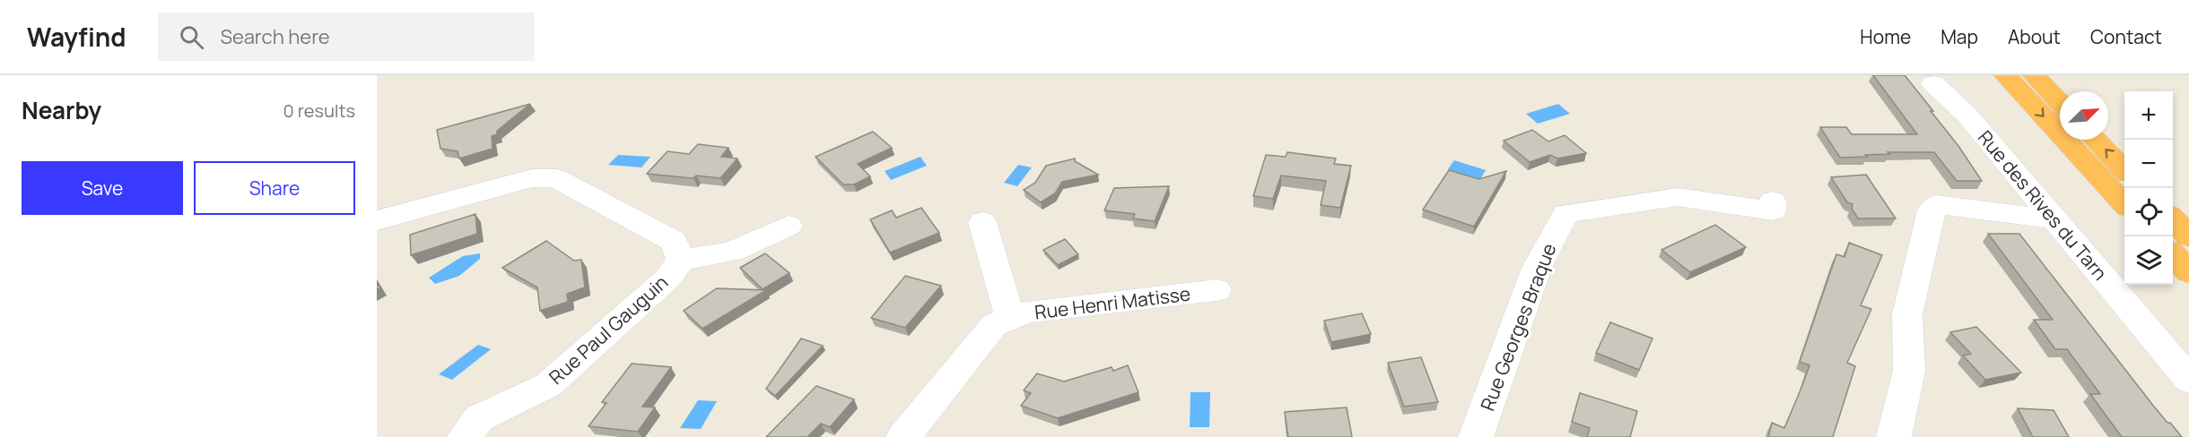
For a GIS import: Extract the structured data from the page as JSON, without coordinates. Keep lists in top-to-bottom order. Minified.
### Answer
{"streets":{"street":["Rue des Rives du Tarn","Rue Henri Matisse","Rue Georges Braque","Rue Paul Gauguin"]},"north":"top right","page":{"header":"Wayfind","search":"Search here","nav":["Home","Map","About","Contact"],"heading":["Nearby","0 results"],"map_buttons":["+","−"],"buttons":["Save","Share"]}}
